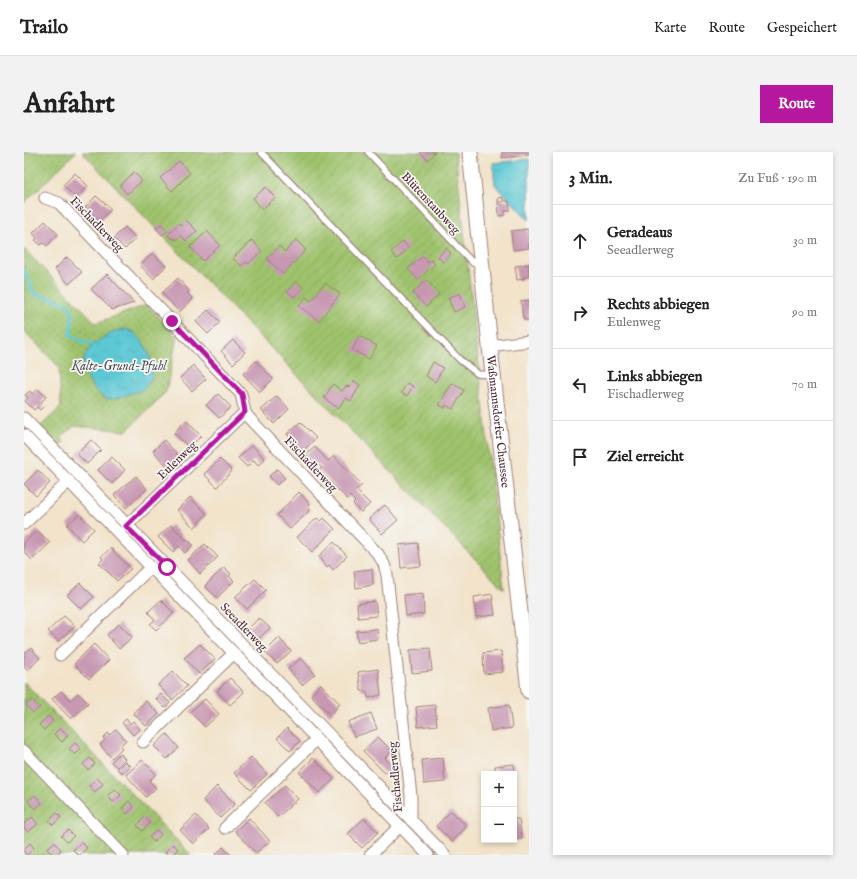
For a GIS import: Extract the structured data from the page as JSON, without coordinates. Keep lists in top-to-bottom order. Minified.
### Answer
{"streets":{"street":["Fischadlerweg","Waßmannsdorfer Chaussee","Eulenweg","Seeadlerweg"],"lane":["Blütenstaubweg"]},"crossings":[["Blütenstaubweg","Waßmannsdorfer Chaussee"],["Fischadlerweg","Eulenweg"],["Fischadlerweg","Seeadlerweg"],["Eulenweg","Seeadlerweg"]],"water":["Kalte-Grund-Pfuhl"],"page":{"header":"Trailo","nav":["Karte","Route","Gespeichert"],"buttons":"Route","title":"Anfahrt","heading":["3 Min.","Zu Fuß · 190 m"],"list":[["Geradeaus","Seeadlerweg","30 m"],["Rechts abbiegen","Eulenweg","90 m"],["Links abbiegen","Fischadlerweg","70 m"],"Ziel erreicht"],"map_buttons":["+","−"]}}
